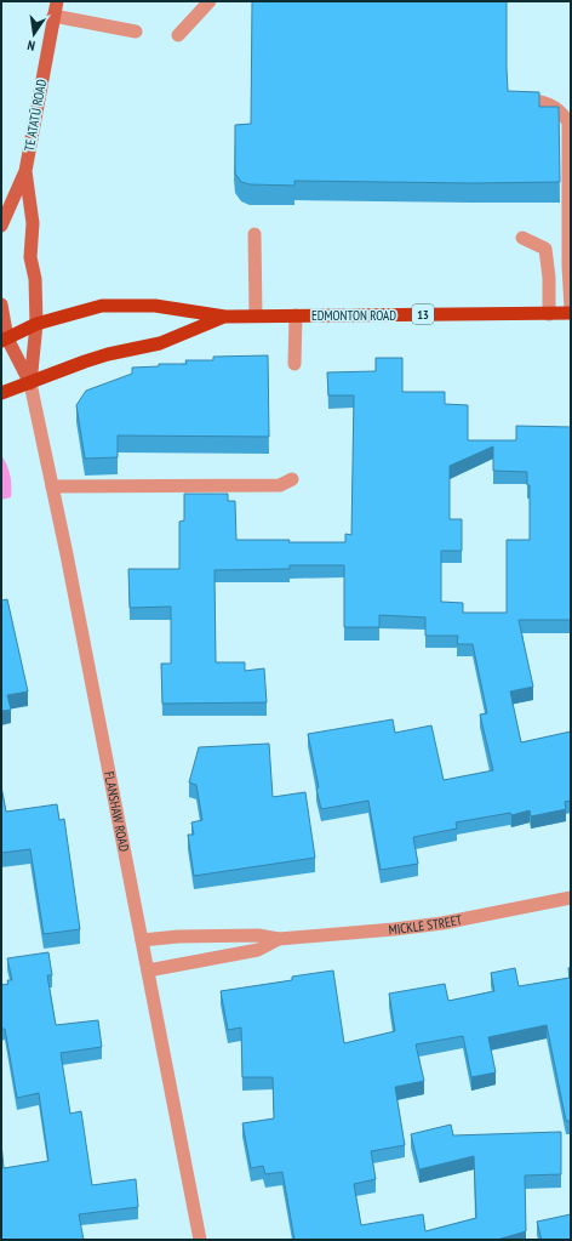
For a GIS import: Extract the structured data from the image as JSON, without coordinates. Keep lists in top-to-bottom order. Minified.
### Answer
{"streets":{"main road":["TE ATATŪ ROAD","13","EDMONTON ROAD"],"street":["FLANSHAW ROAD","MICKLE STREET"]},"crossings":[["TE ATATŪ ROAD","13"],["TE ATATŪ ROAD","EDMONTON ROAD"],["TE ATATŪ ROAD","FLANSHAW ROAD"],["13","EDMONTON ROAD"],["13","FLANSHAW ROAD"],["EDMONTON ROAD","FLANSHAW ROAD"],["FLANSHAW ROAD","MICKLE STREET"]],"north":"bottom"}
